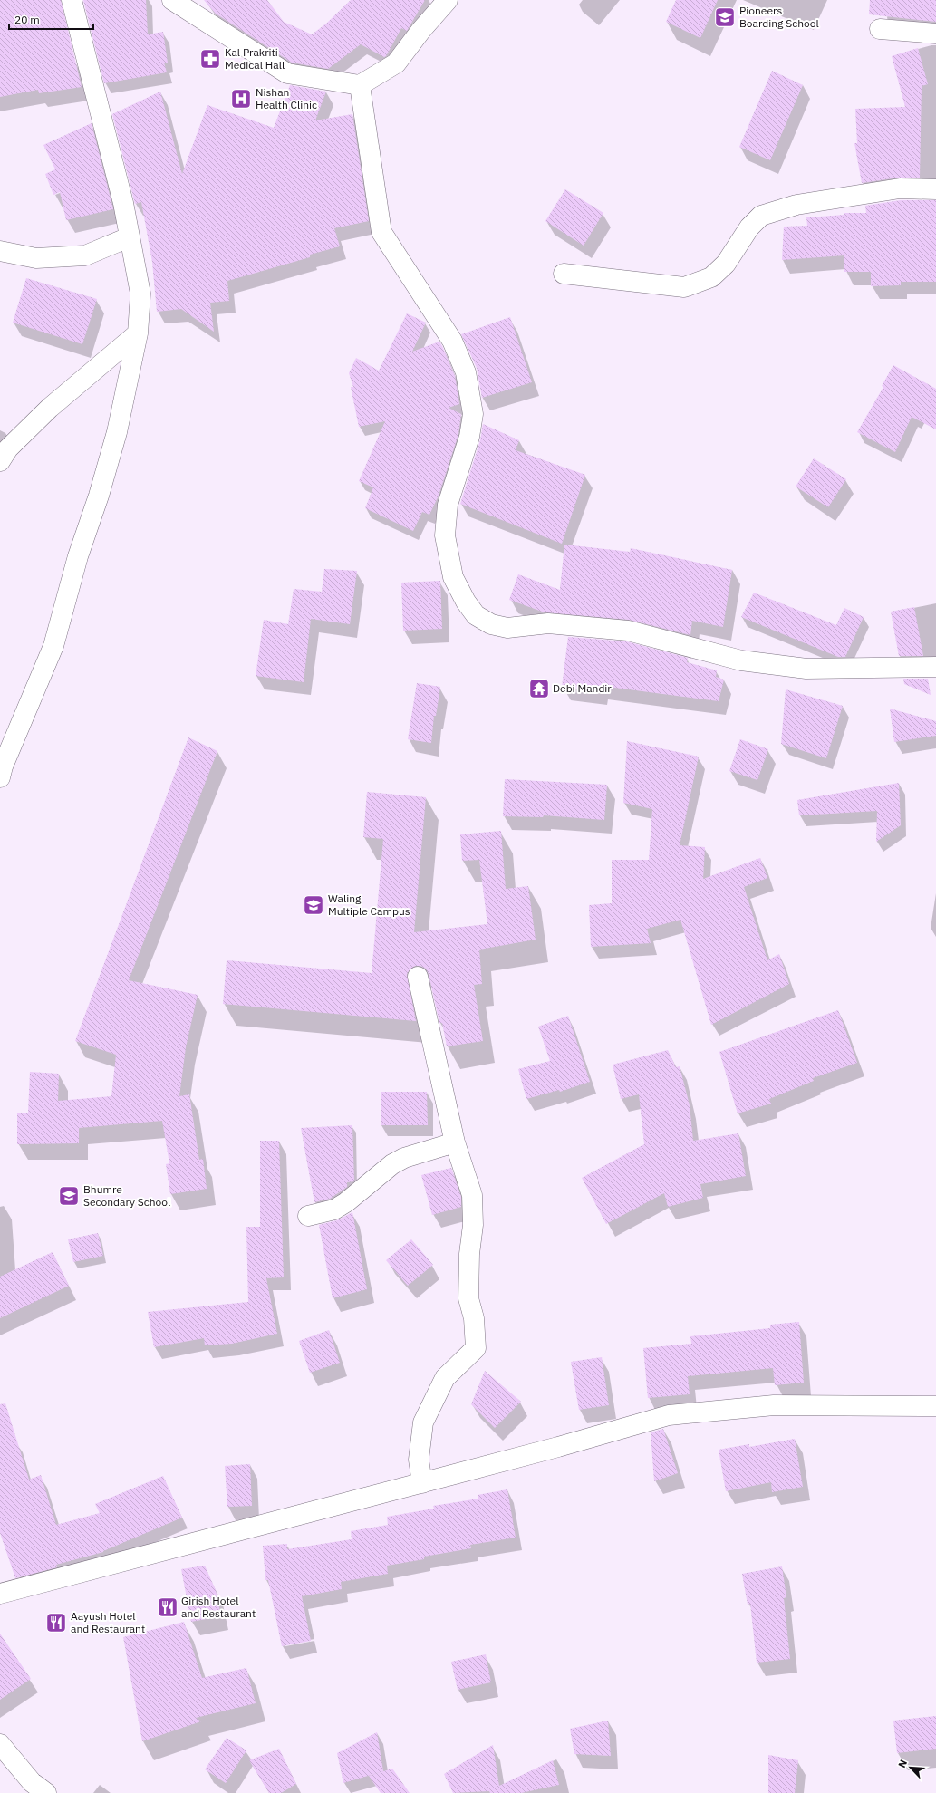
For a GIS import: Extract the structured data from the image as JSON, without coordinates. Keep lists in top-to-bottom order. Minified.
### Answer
{"places":{"school or university":["Pioneers Boarding School","Waling Multiple Campus","Bhumre Secondary School"],"pharmacy":["Kal Prakriti Medical Hall"],"hospital":["Nishan Health Clinic"],"temple":["Debi Mandir"],"restaurant":["Girish Hotel and Restaurant","Aayush Hotel and Restaurant"]},"scale_bar":"20 m","north":"top left"}
